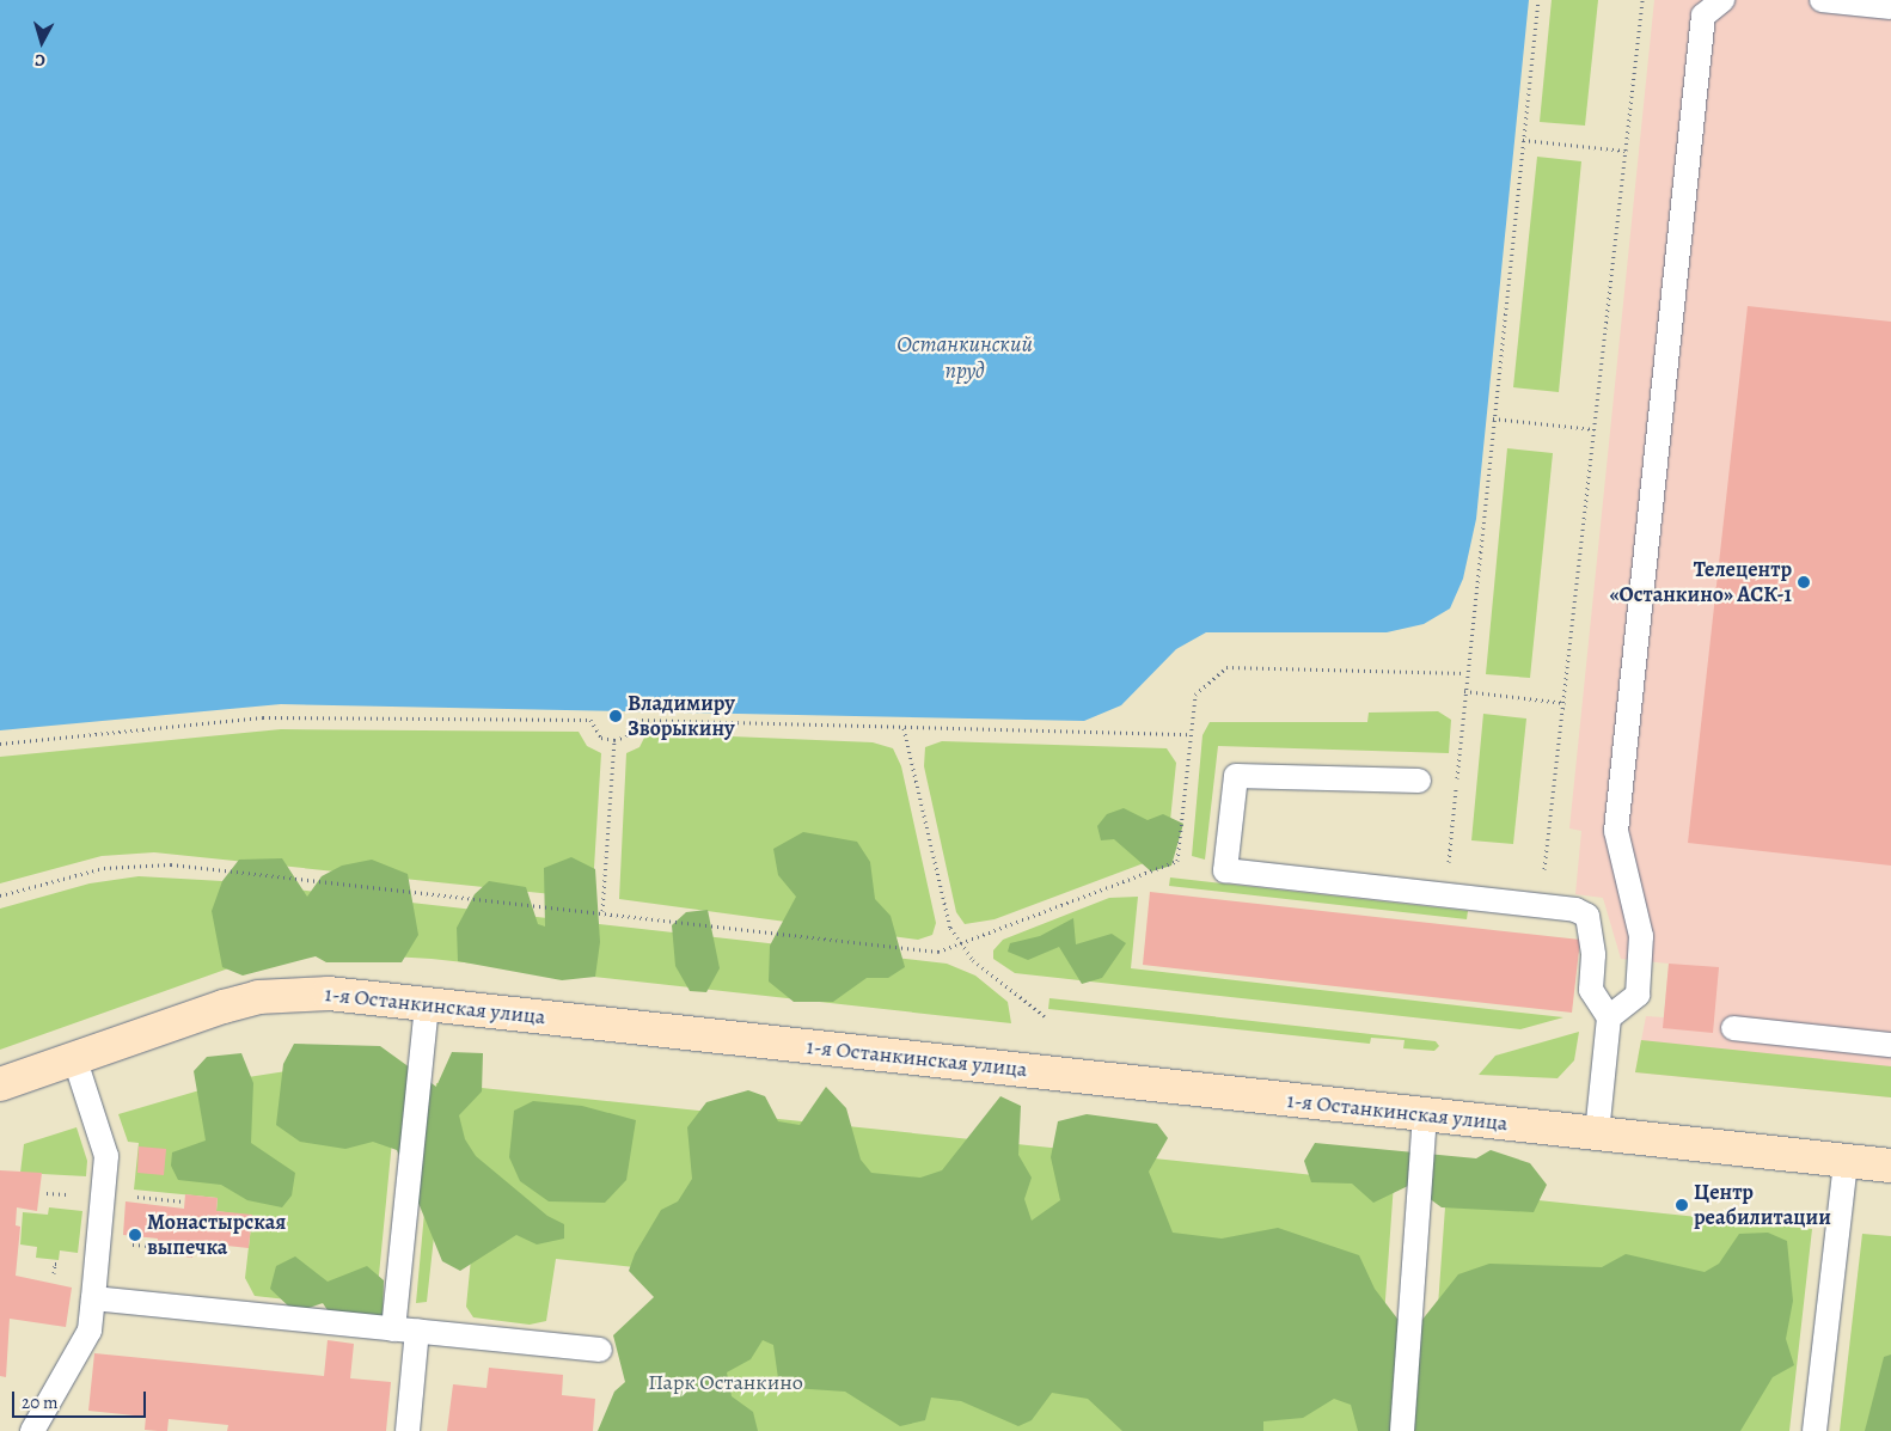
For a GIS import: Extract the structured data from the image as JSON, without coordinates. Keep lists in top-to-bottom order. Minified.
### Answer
{"streets":{"street":["1-я Останкинская улица"]},"water":["Останкинский пруд"],"parks":["Парк Останкино"],"places":["Телецентр «Останкино» АСК-1","Владимиру Зворыкину","Центр реабилитации","Монастырская выпечка"],"scale_bar":"20 m","north":"bottom"}
